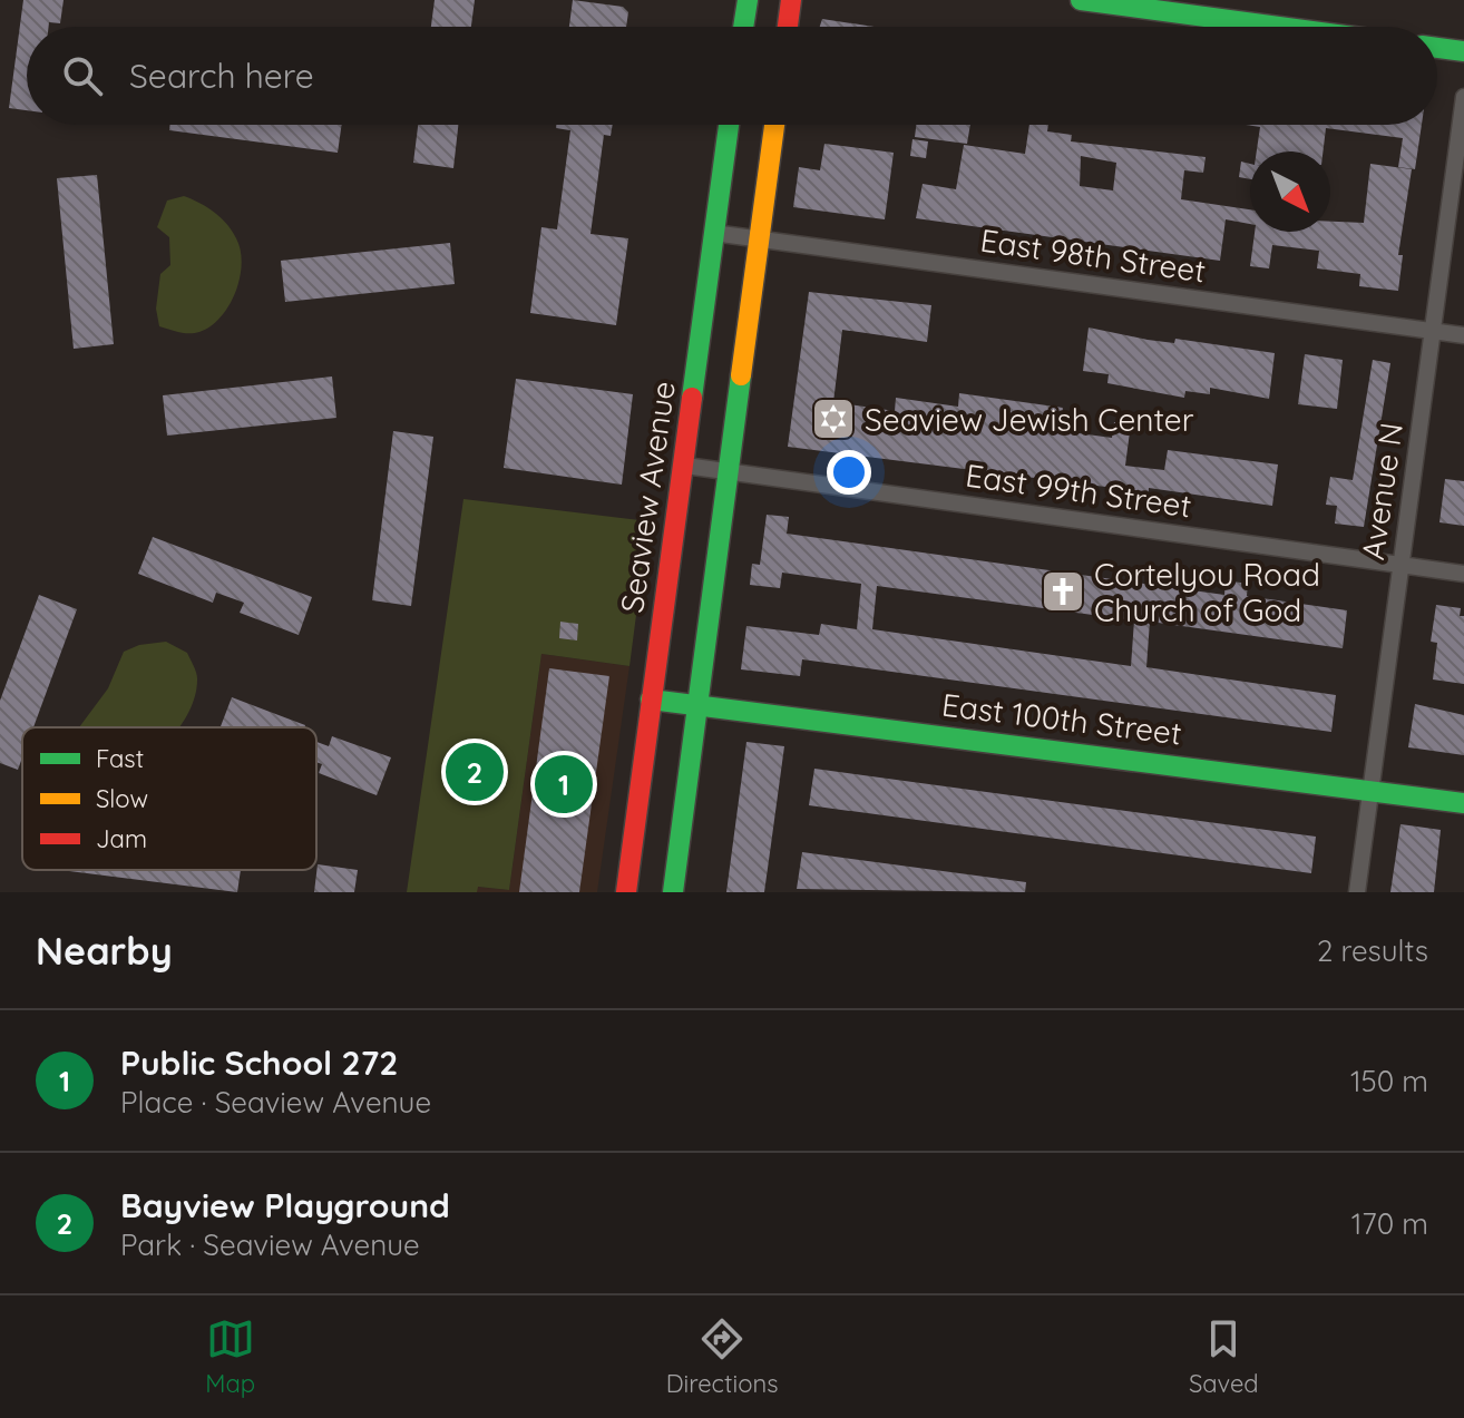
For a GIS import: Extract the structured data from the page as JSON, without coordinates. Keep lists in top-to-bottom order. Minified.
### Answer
{"streets":{"street":["East 98th Street","East 99th Street","Avenue N","Seaview Avenue","East 100th Street"]},"crossings":[["East 98th Street","Avenue N"],["East 98th Street","Seaview Avenue"],["East 99th Street","Avenue N"],["East 99th Street","Seaview Avenue"],["Avenue N","East 100th Street"],["Seaview Avenue","East 100th Street"]],"places":{"synagogue":["Seaview Jewish Center"],"church":["Cortelyou Road Church of God"]},"legend":["Fast","Slow","Jam"],"north":"bottom right","page":{"search":"Search here","pins":["2","1"],"heading":["Nearby","2 results"],"list":[{"mark":"1","name":"Public School 272","note":"Place · Seaview Avenue","value":"150 m"},{"mark":"2","name":"Bayview Playground","note":"Park · Seaview Avenue","value":"170 m"}],"nav":["Map","Directions","Saved"]}}
